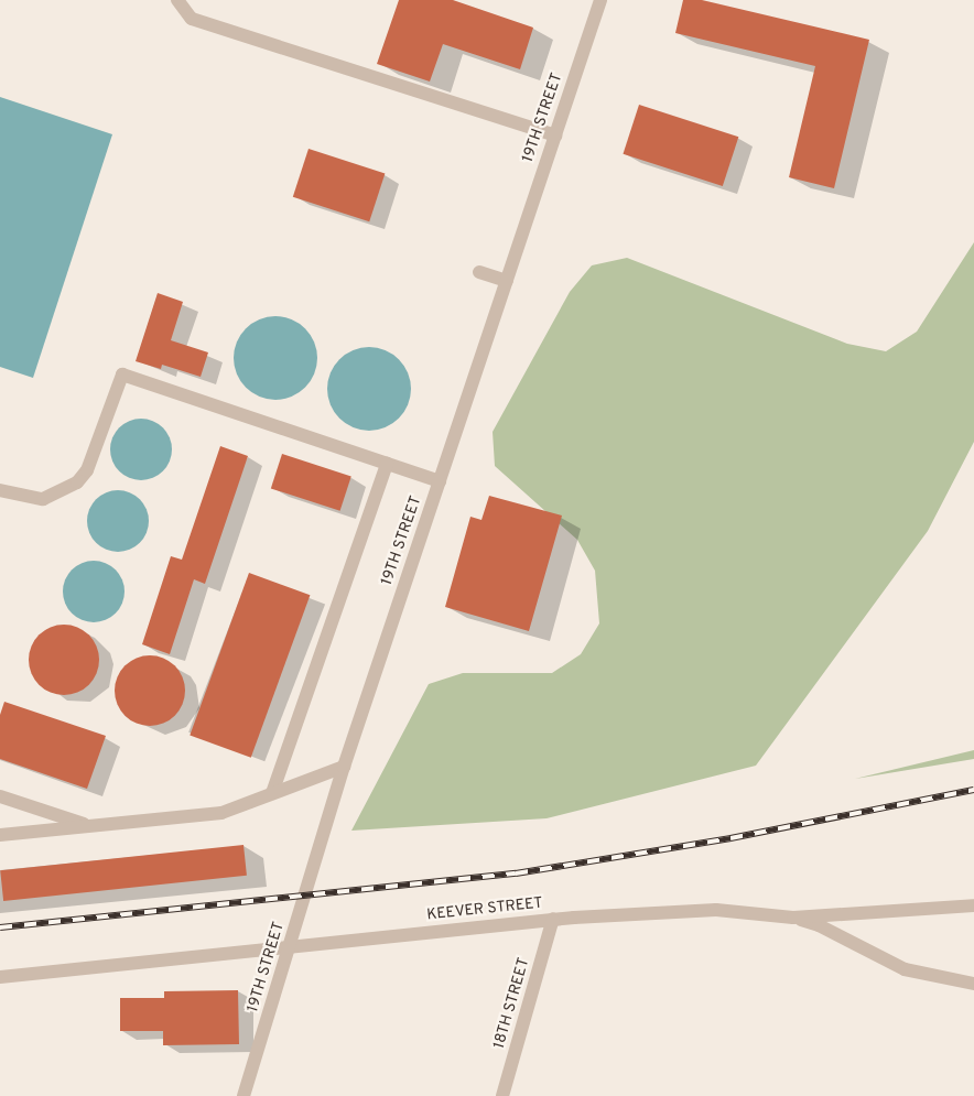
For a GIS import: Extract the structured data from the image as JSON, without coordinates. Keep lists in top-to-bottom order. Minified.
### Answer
{"streets":{"street":["19TH STREET","KEEVER STREET","18TH STREET"]},"crossings":[["19TH STREET","KEEVER STREET"],["KEEVER STREET","18TH STREET"]]}
